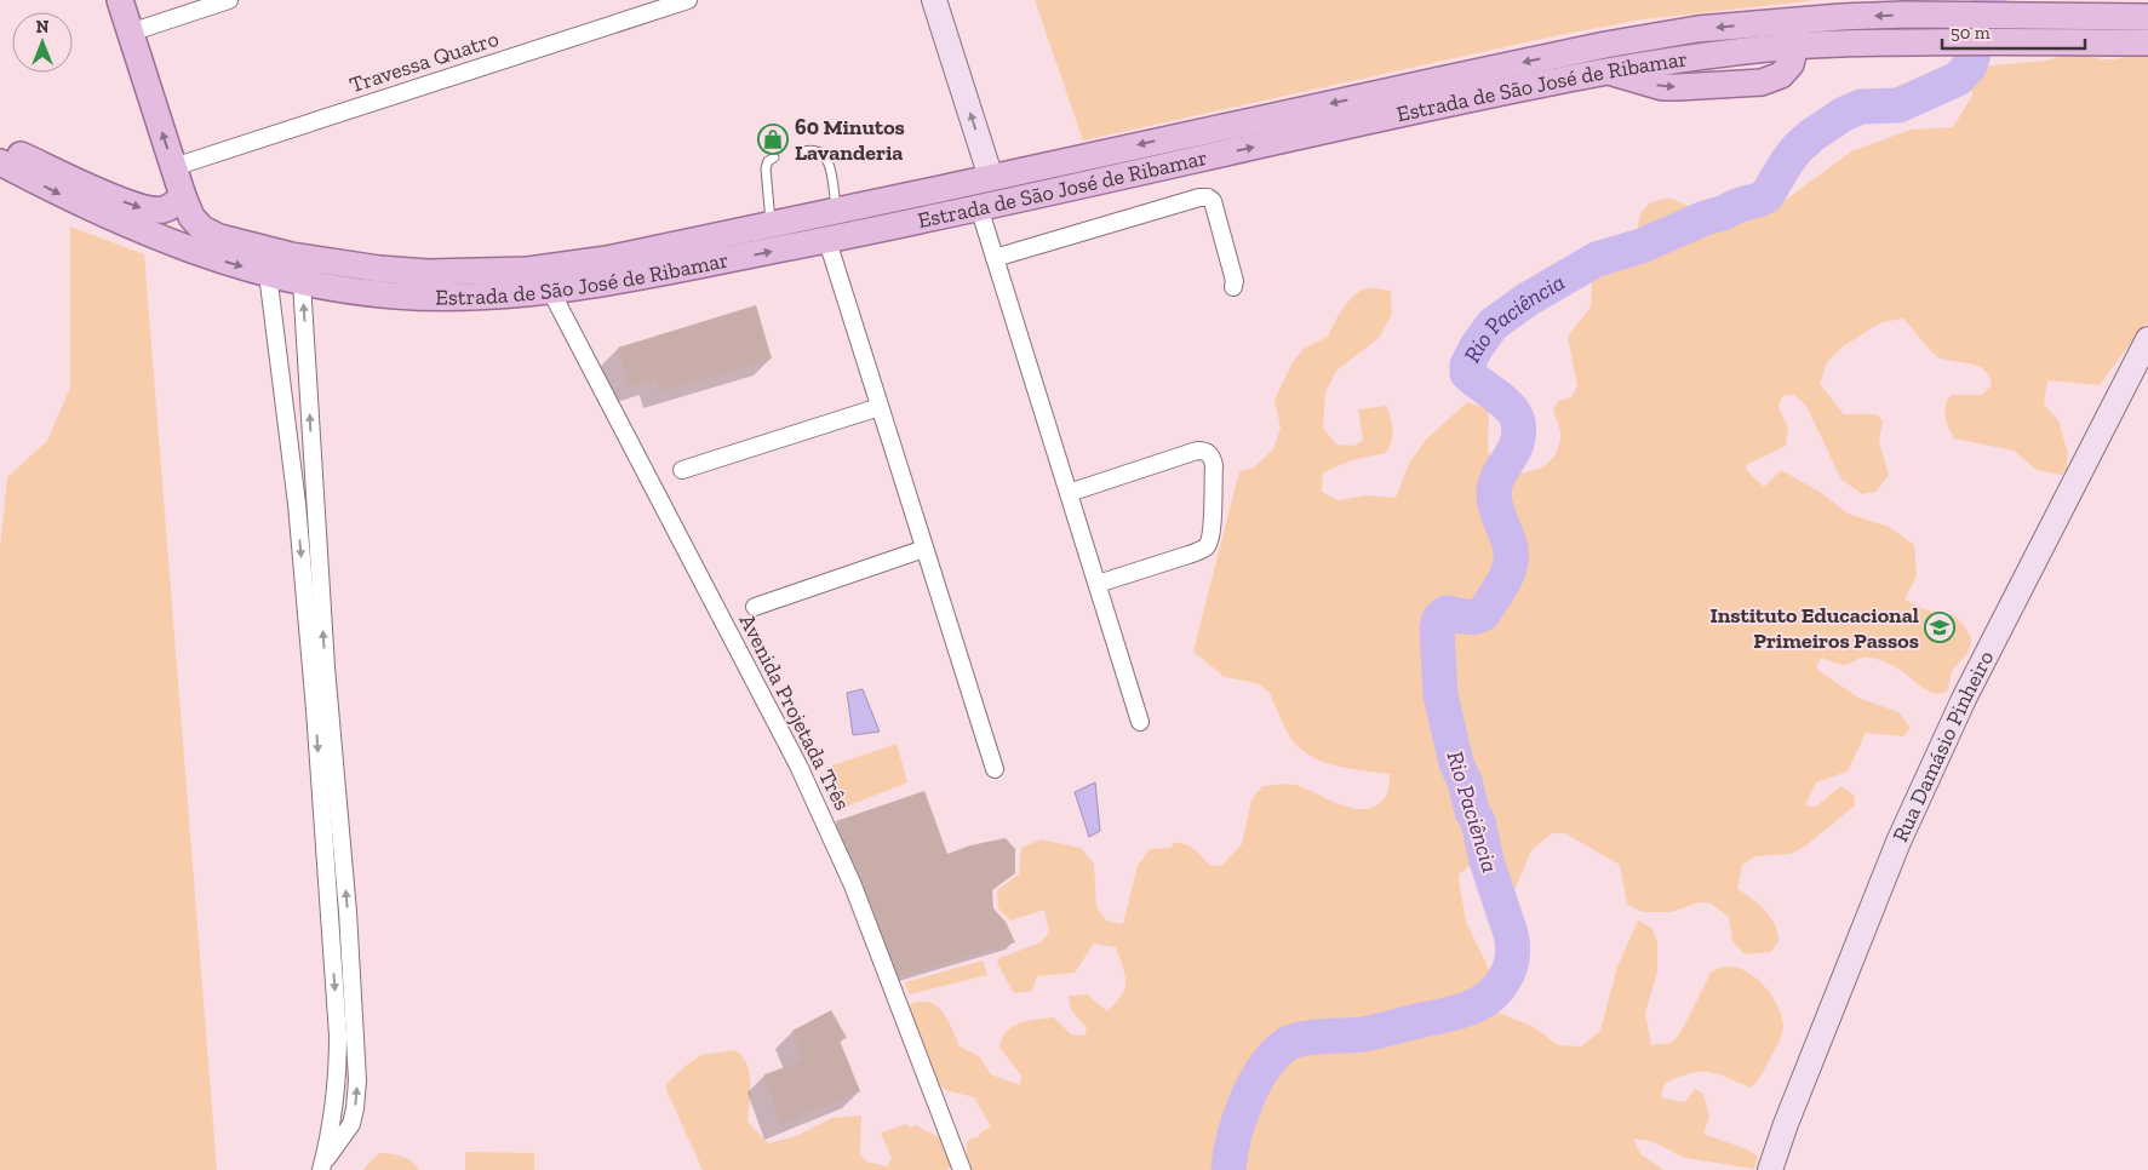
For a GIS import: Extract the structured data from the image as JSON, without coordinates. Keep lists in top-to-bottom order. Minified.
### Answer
{"streets":{"main road":["Estrada de São José de Ribamar"],"street":["Travessa Quatro","Avenida Projetada Três","Rua Damásio Pinheiro"]},"crossings":[["Travessa Quatro","Estrada de São José de Ribamar"],["Estrada de São José de Ribamar","Avenida Projetada Três"]],"water":["Rio Paciência"],"places":{"shop":["60 Minutos Lavanderia"],"school or university":["Instituto Educacional Primeiros Passos"]},"scale_bar":"50 m","north":"top"}
